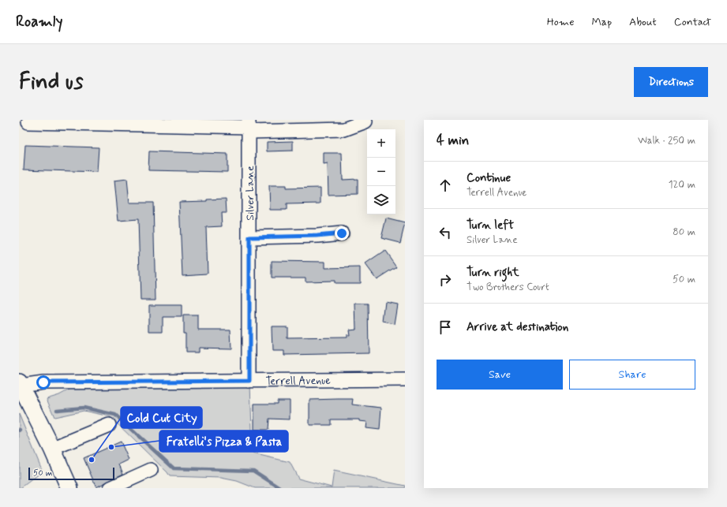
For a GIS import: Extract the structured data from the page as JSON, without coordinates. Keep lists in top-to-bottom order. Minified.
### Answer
{"streets":{"street":["Silver Lane","Terrell Avenue"]},"crossings":[["Silver Lane","Terrell Avenue"]],"places":["Fratelli's Pizza & Pasta","Cold Cut City"],"scale_bar":"50 m","page":{"header":"Roamly","nav":["Home","Map","About","Contact"],"buttons":["Directions",["Save","Share"]],"title":"Find us","heading":["4 min","Walk · 250 m"],"map_buttons":["+","−"],"list":[["Continue","Terrell Avenue","120 m"],["Turn left","Silver Lane","80 m"],["Turn right","Two Brothers Court","50 m"],"Arrive at destination"],"scale":"50 m"}}
